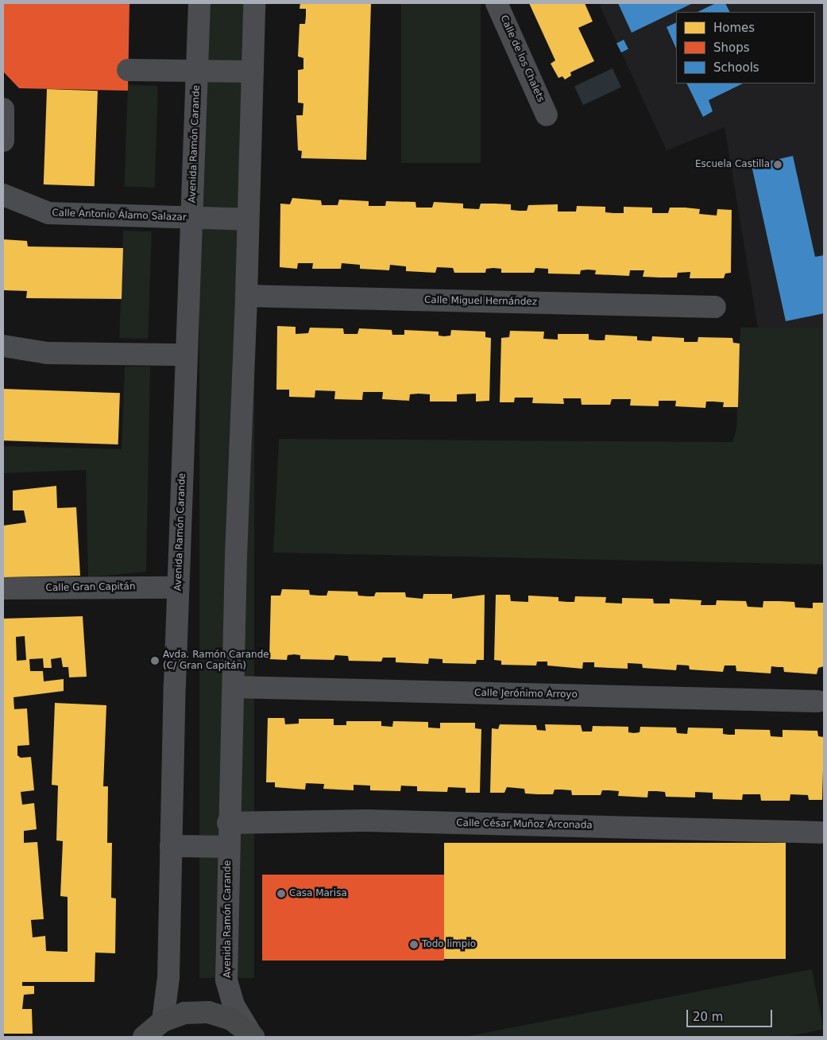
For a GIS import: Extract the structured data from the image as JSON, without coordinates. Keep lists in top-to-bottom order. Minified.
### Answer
{"streets":{"street":["Calle de los Chalets","Avenida Ramón Carande","Calle Antonio Álamo Salazar","Calle Miguel Hernández","Calle Gran Capitán","Calle Jerónimo Arroyo","Calle César Muñoz Arconada"]},"crossings":[["Avenida Ramón Carande","Calle Antonio Álamo Salazar"],["Avenida Ramón Carande","Calle Miguel Hernández"],["Avenida Ramón Carande","Calle Gran Capitán"],["Avenida Ramón Carande","Calle Jerónimo Arroyo"],["Avenida Ramón Carande","Calle César Muñoz Arconada"]],"places":["Escuela Castilla","Avda. Ramón Carande (C/ Gran Capitán)","Casa Marisa","Todo limpio"],"legend":["Homes","Shops","Schools"],"scale_bar":"20 m"}
